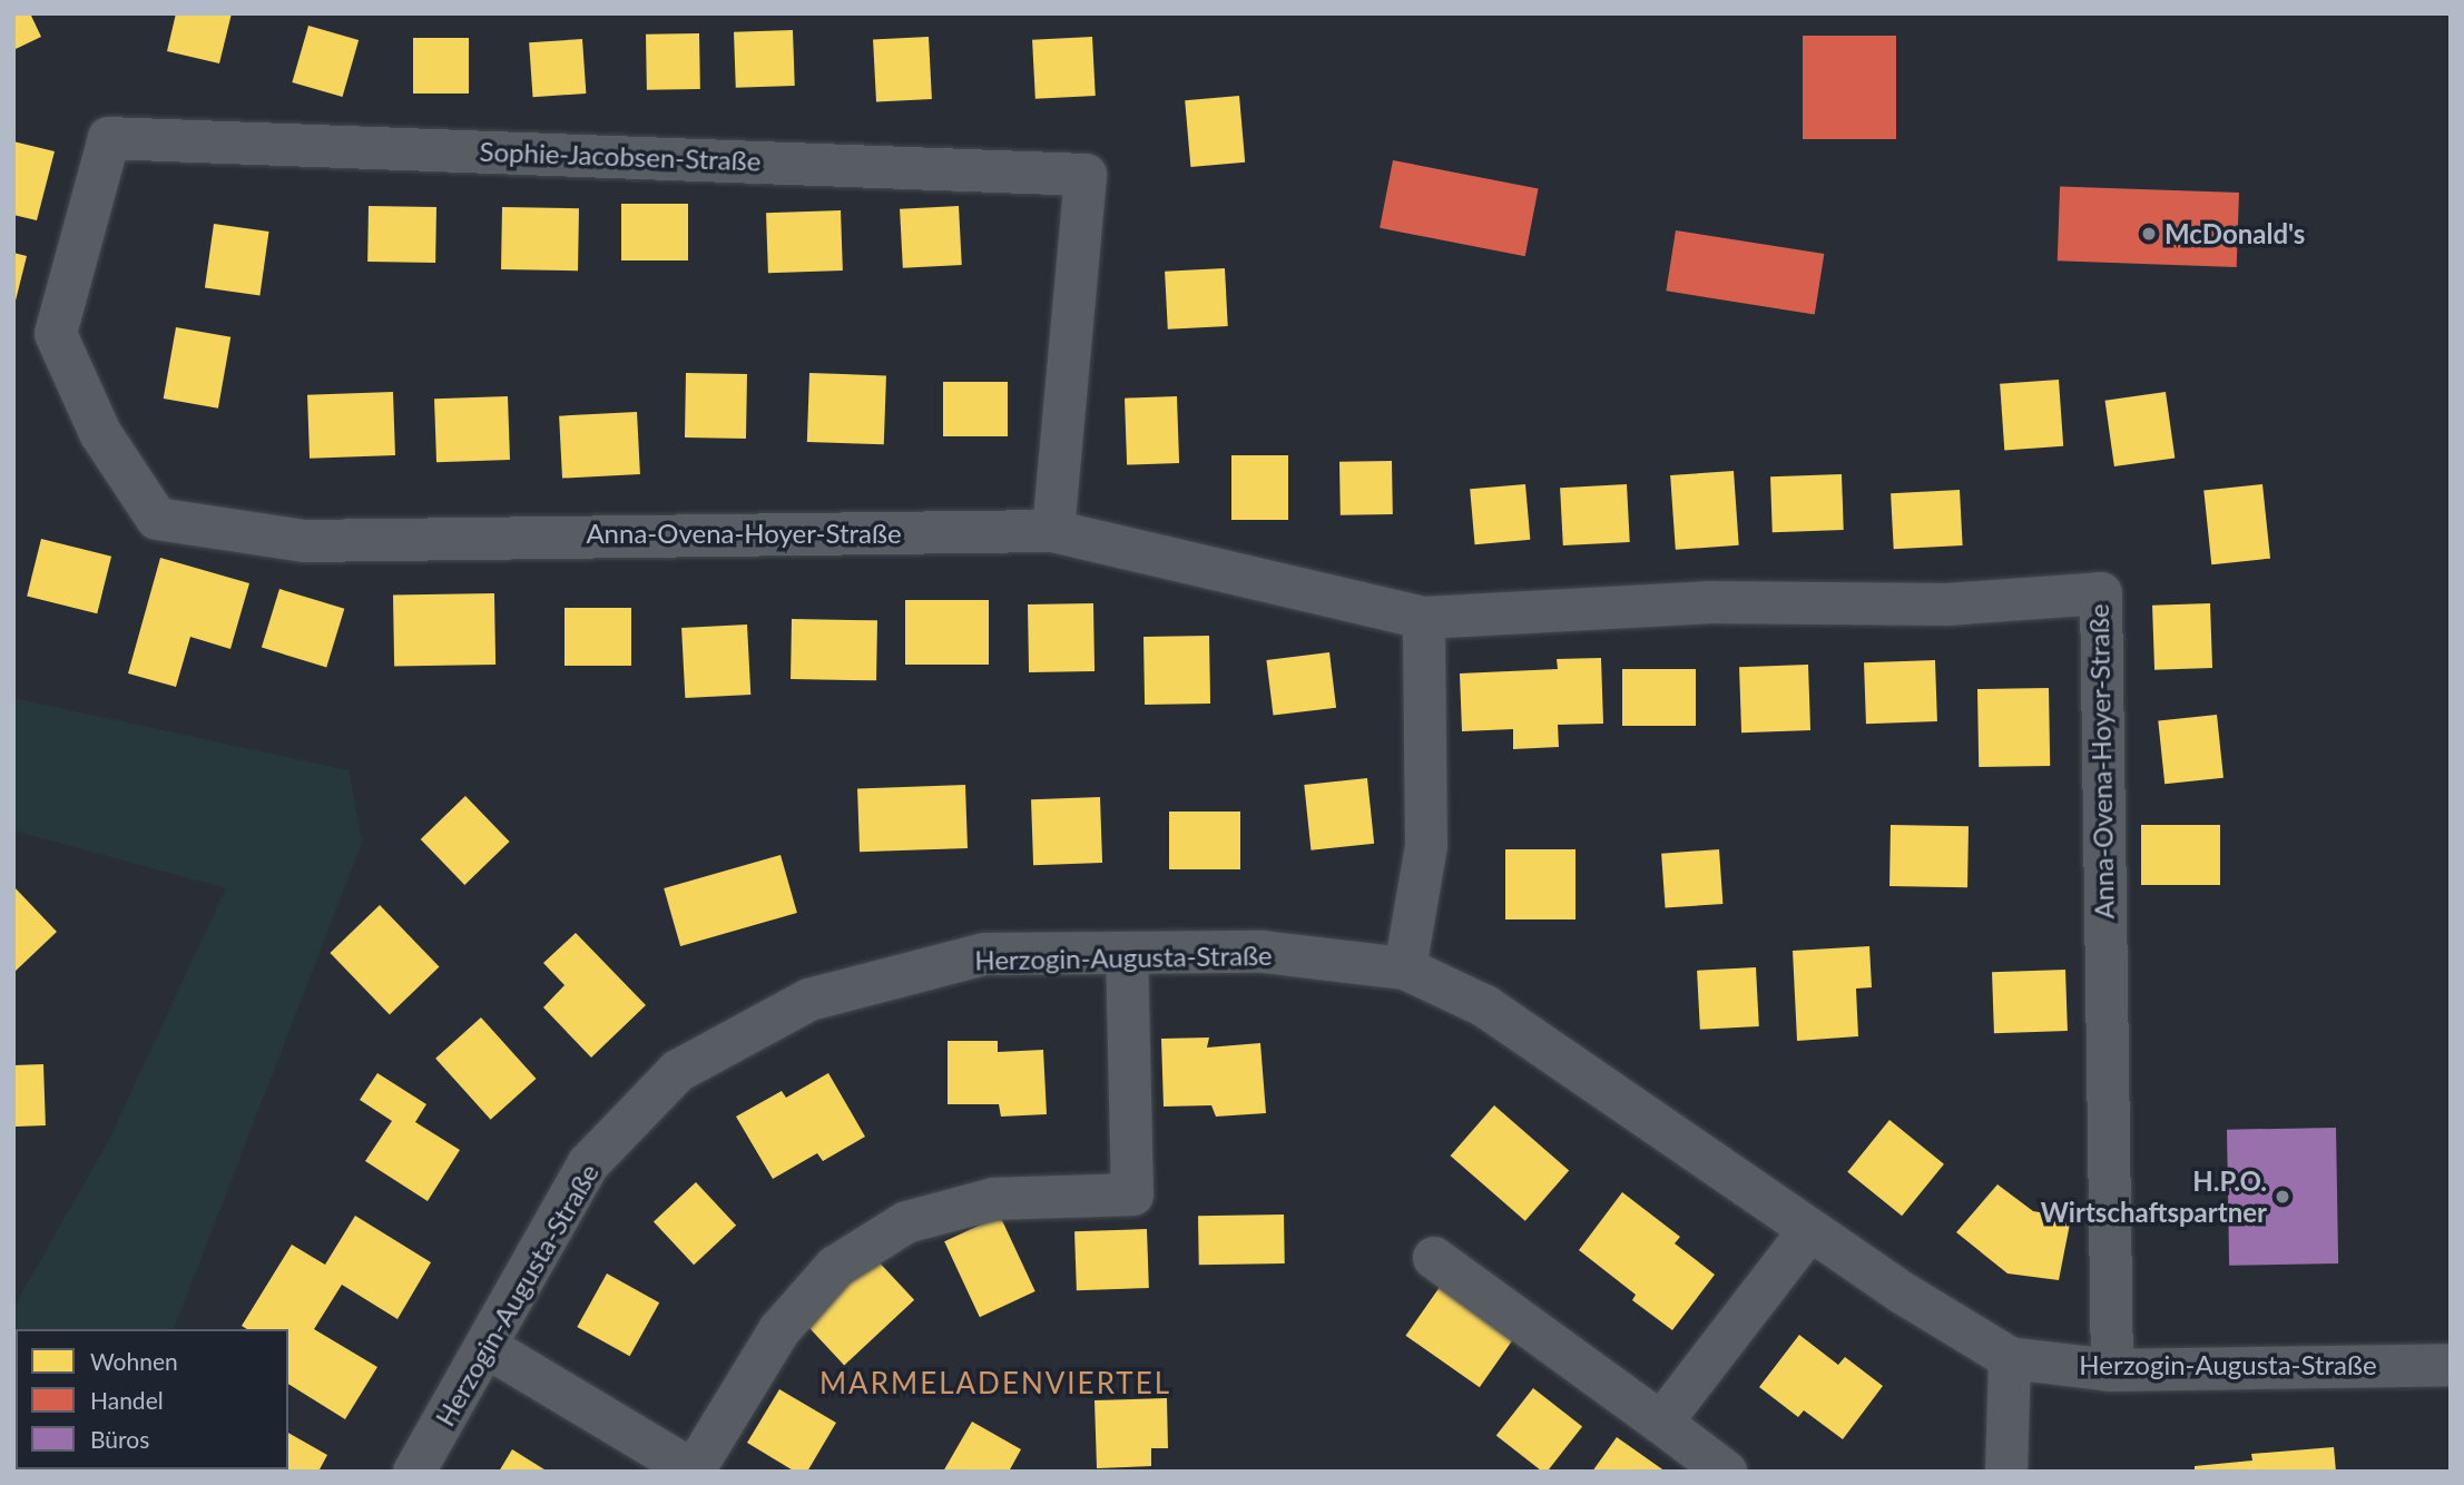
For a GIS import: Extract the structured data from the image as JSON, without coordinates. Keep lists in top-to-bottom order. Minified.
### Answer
{"streets":{"street":["Sophie-Jacobsen-Straße","Anna-Ovena-Hoyer-Straße","Herzogin-Augusta-Straße"]},"crossings":[["Sophie-Jacobsen-Straße","Anna-Ovena-Hoyer-Straße"],["Anna-Ovena-Hoyer-Straße","Herzogin-Augusta-Straße"]],"districts":["MARMELADENVIERTEL"],"places":["McDonald's","H.P.O. Wirtschaftspartner"],"legend":["Wohnen","Handel","Büros"]}
